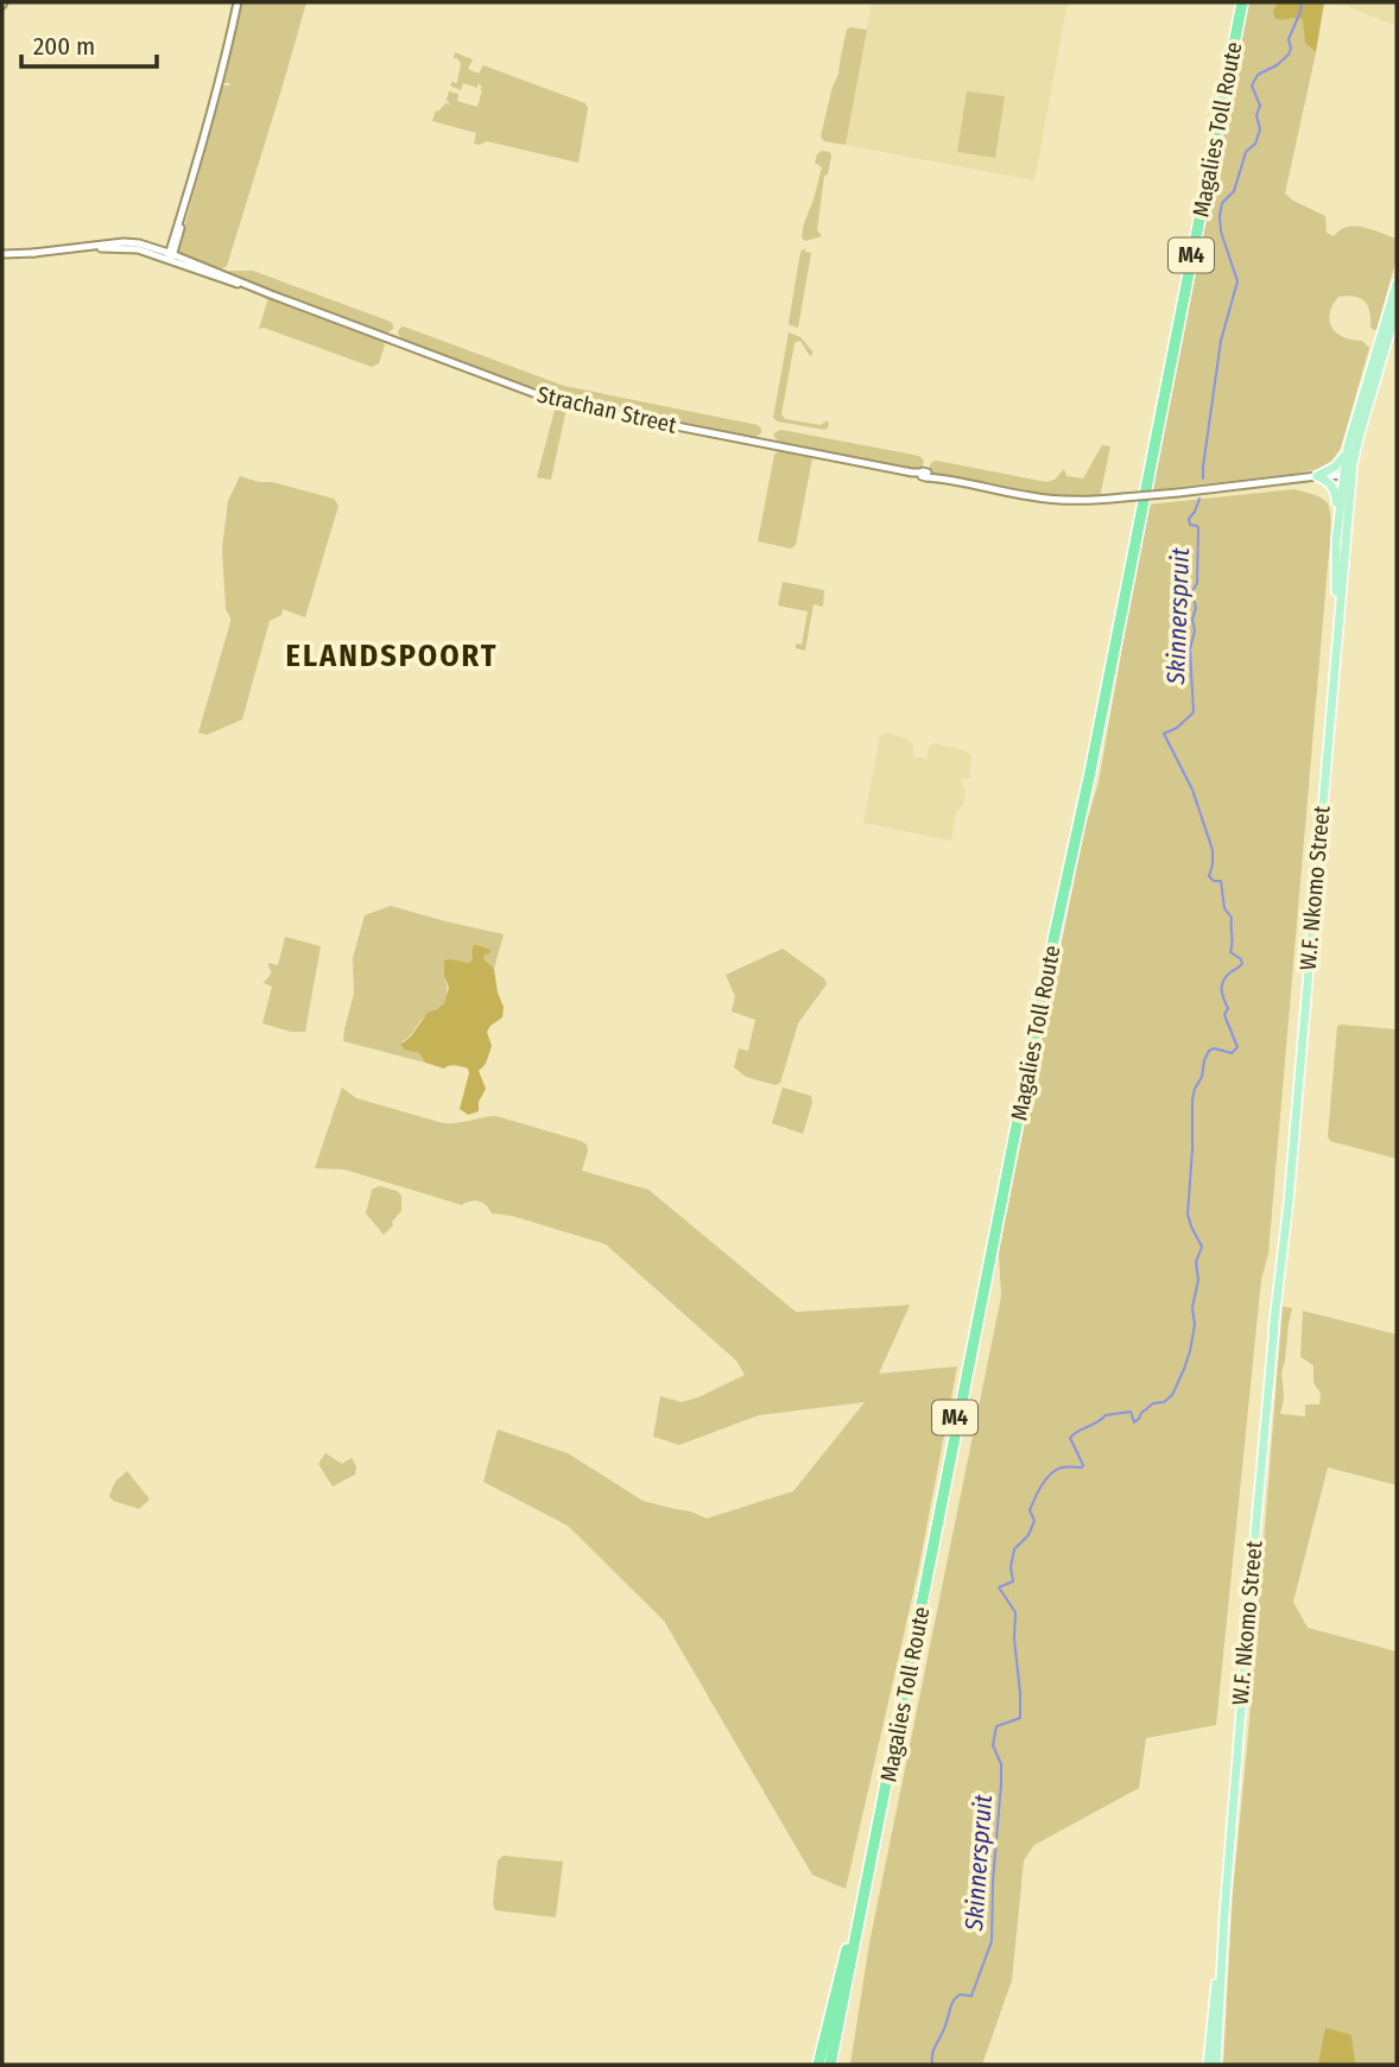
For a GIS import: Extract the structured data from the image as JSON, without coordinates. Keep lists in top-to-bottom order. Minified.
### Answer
{"streets":{"highway":["Magalies Toll Route","M4"],"main road":["W.F. Nkomo Street"],"street":["Strachan Street"]},"crossings":[["Strachan Street","W.F. Nkomo Street"]],"districts":["ELANDSPOORT"],"water":["Skinnerspruit"],"scale_bar":"200 m"}
